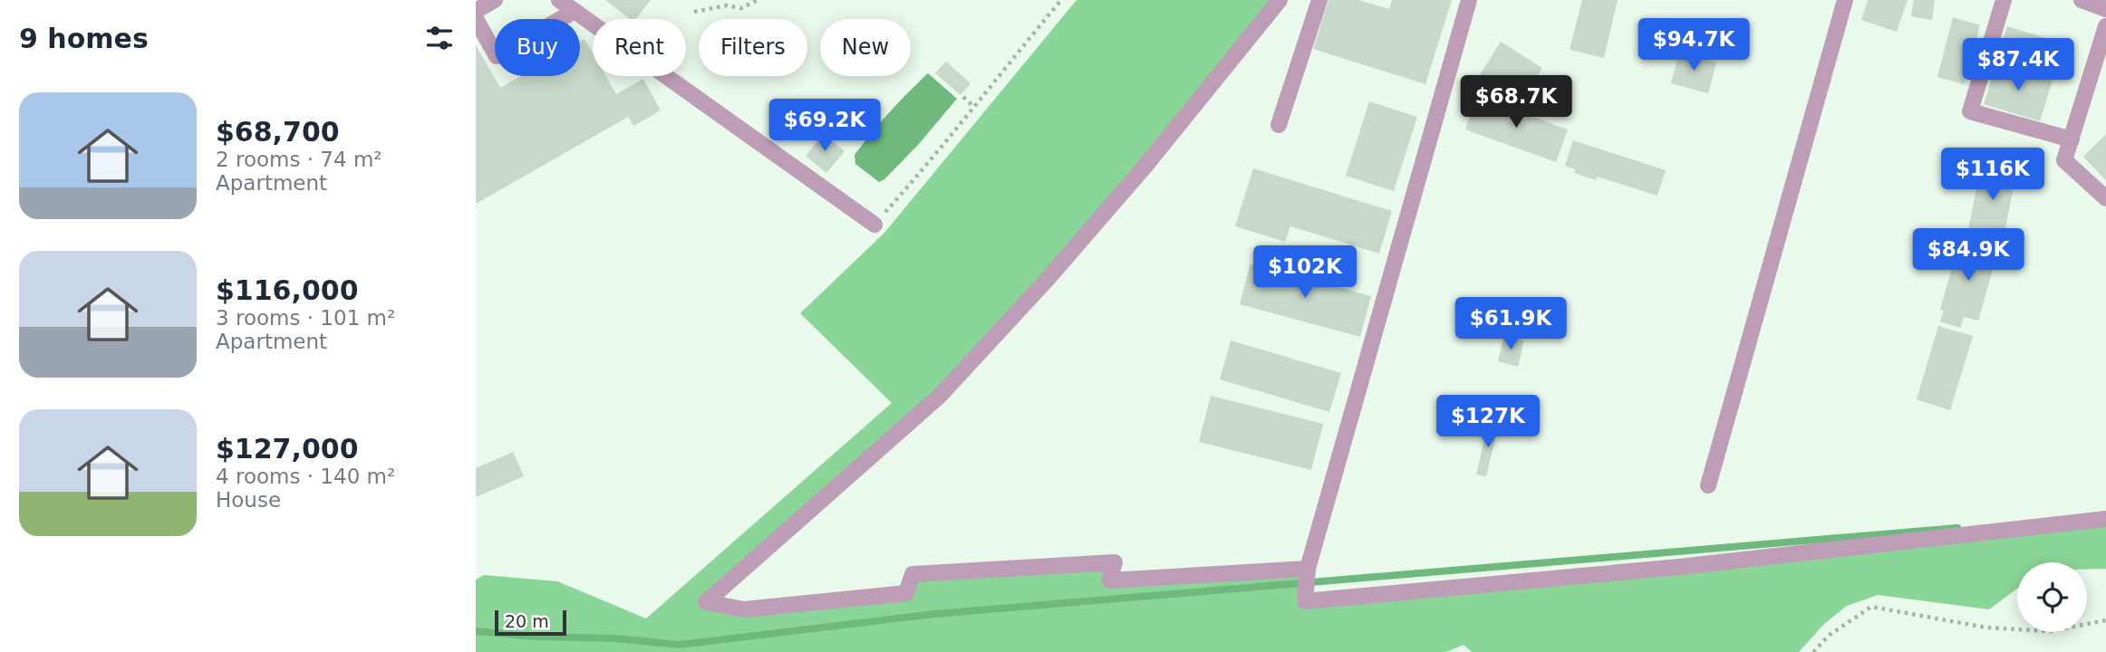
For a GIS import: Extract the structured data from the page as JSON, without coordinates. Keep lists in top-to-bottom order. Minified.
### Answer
{"scale_bar":"20 m","page":{"heading":"9 homes","price":["$94.7K","$87.4K","$68.7K","$69.2K","$116K","$84.9K","$102K","$61.9K","$127K"],"chip":["Buy","Rent","Filters","New"],"list":[{"name":"$68,700","note":"2 rooms · 74 m² · Apartment"},{"name":"$116,000","note":"3 rooms · 101 m² · Apartment"},{"name":"$127,000","note":"4 rooms · 140 m² · House"}],"scale":"20 m"}}
